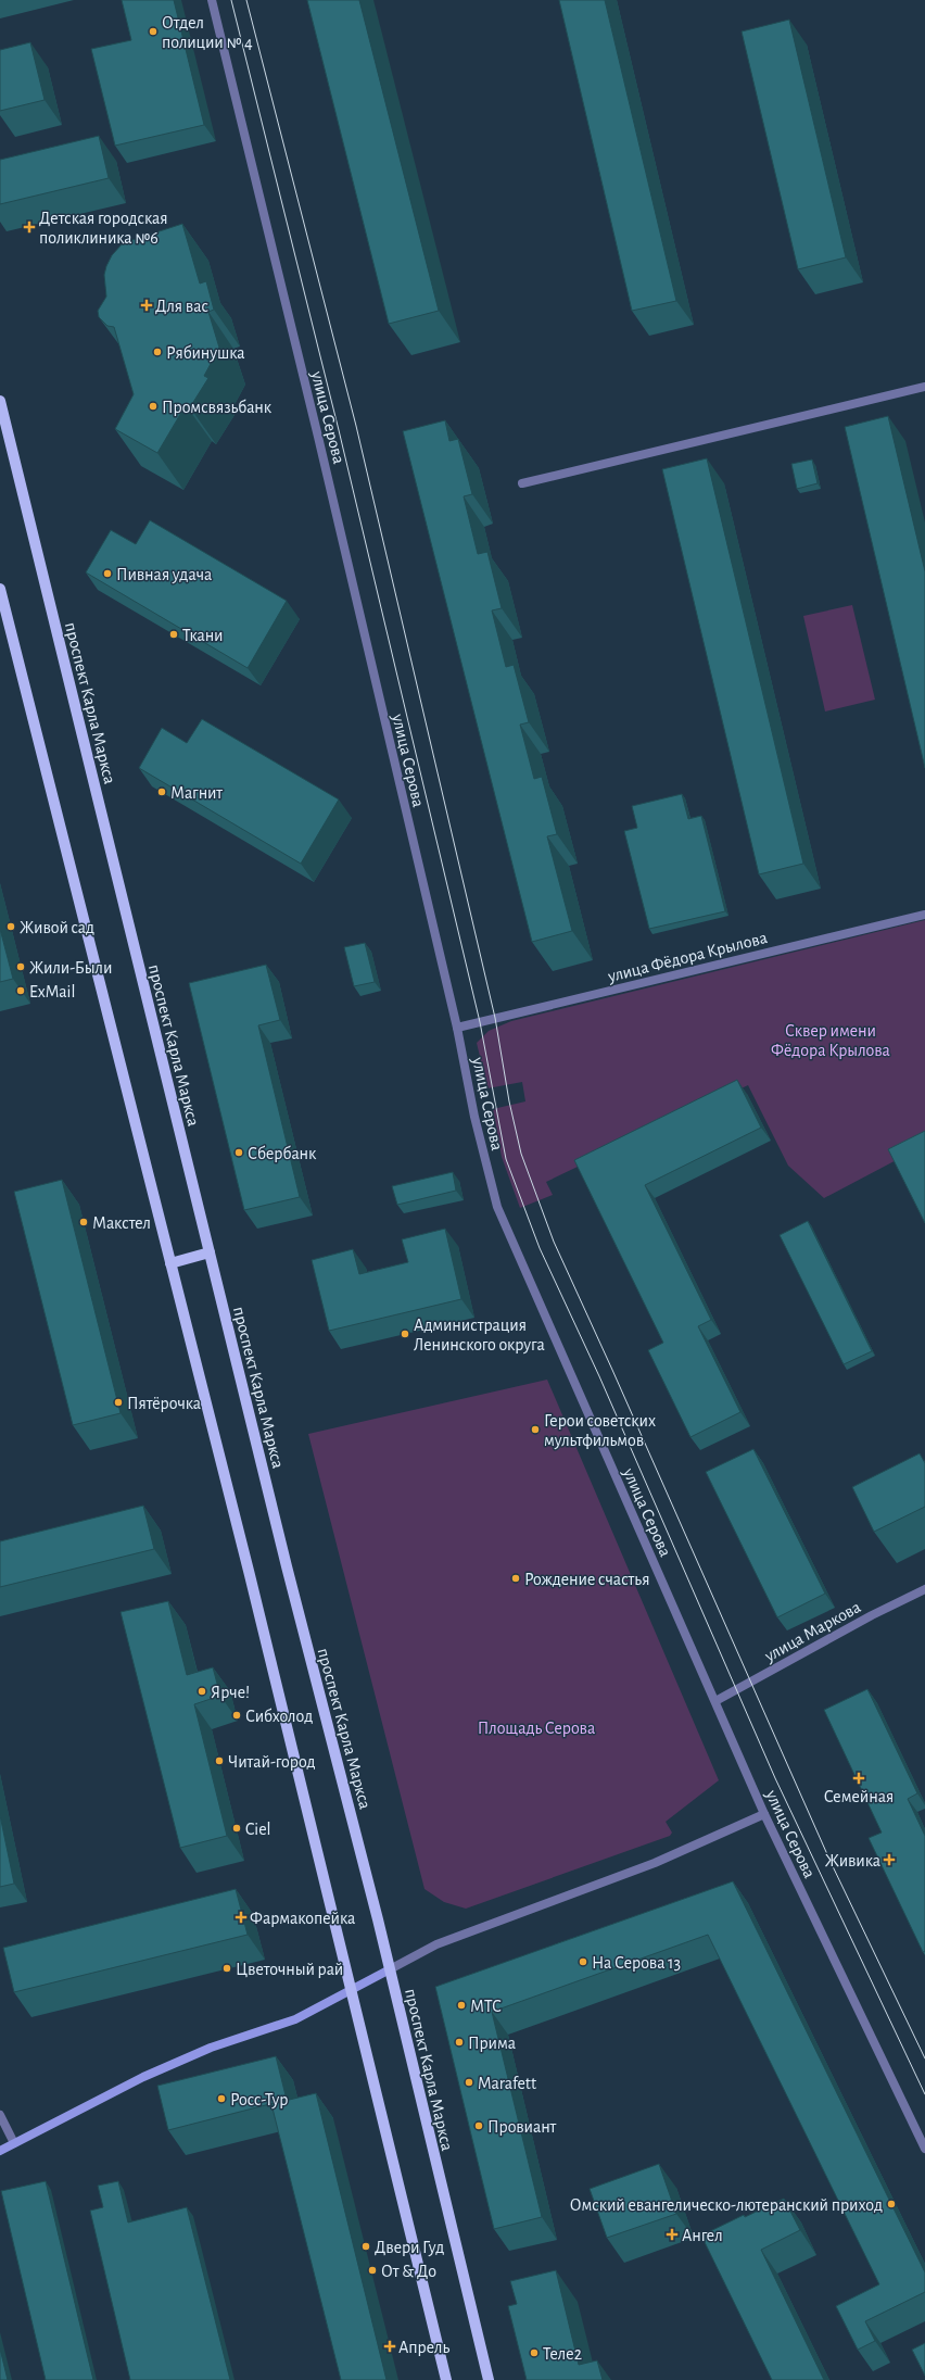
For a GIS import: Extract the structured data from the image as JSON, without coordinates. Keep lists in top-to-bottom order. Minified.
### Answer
{"streets":{"main road":["проспект Карла Маркса"],"street":["улица Серова","улица Фёдора Крылова","улица Маркова"]},"crossings":[["улица Серова","улица Фёдора Крылова"],["улица Серова","улица Маркова"]],"parks":["Сквер имени Фёдора Крылова","Площадь Серова"],"places":{"other":["Отдел полиции № 4","Рябинушка","Промсвязьбанк","Пивная удача","Ткани","Магнит","Живой сад","Жили-Были","ExMail","Сбербанк","Макстел","Администрация Ленинского округа","Пятёрочка","Герои советских мультфильмов","Рождение счастья","Ярче!","Сибхолод","Читай-город","Ciel","На Серова 13","Цветочный рай","МТС","Прима","Marafett","Росс-Тур","Провиант","Омский евангелическо-лютеранский приход","Двери Гуд","От & До","Теле2"],"health":["Детская городская поликлиника №6","Для вас","Семейная","Живика","Фармакопейка","Ангел","Апрель"]}}
